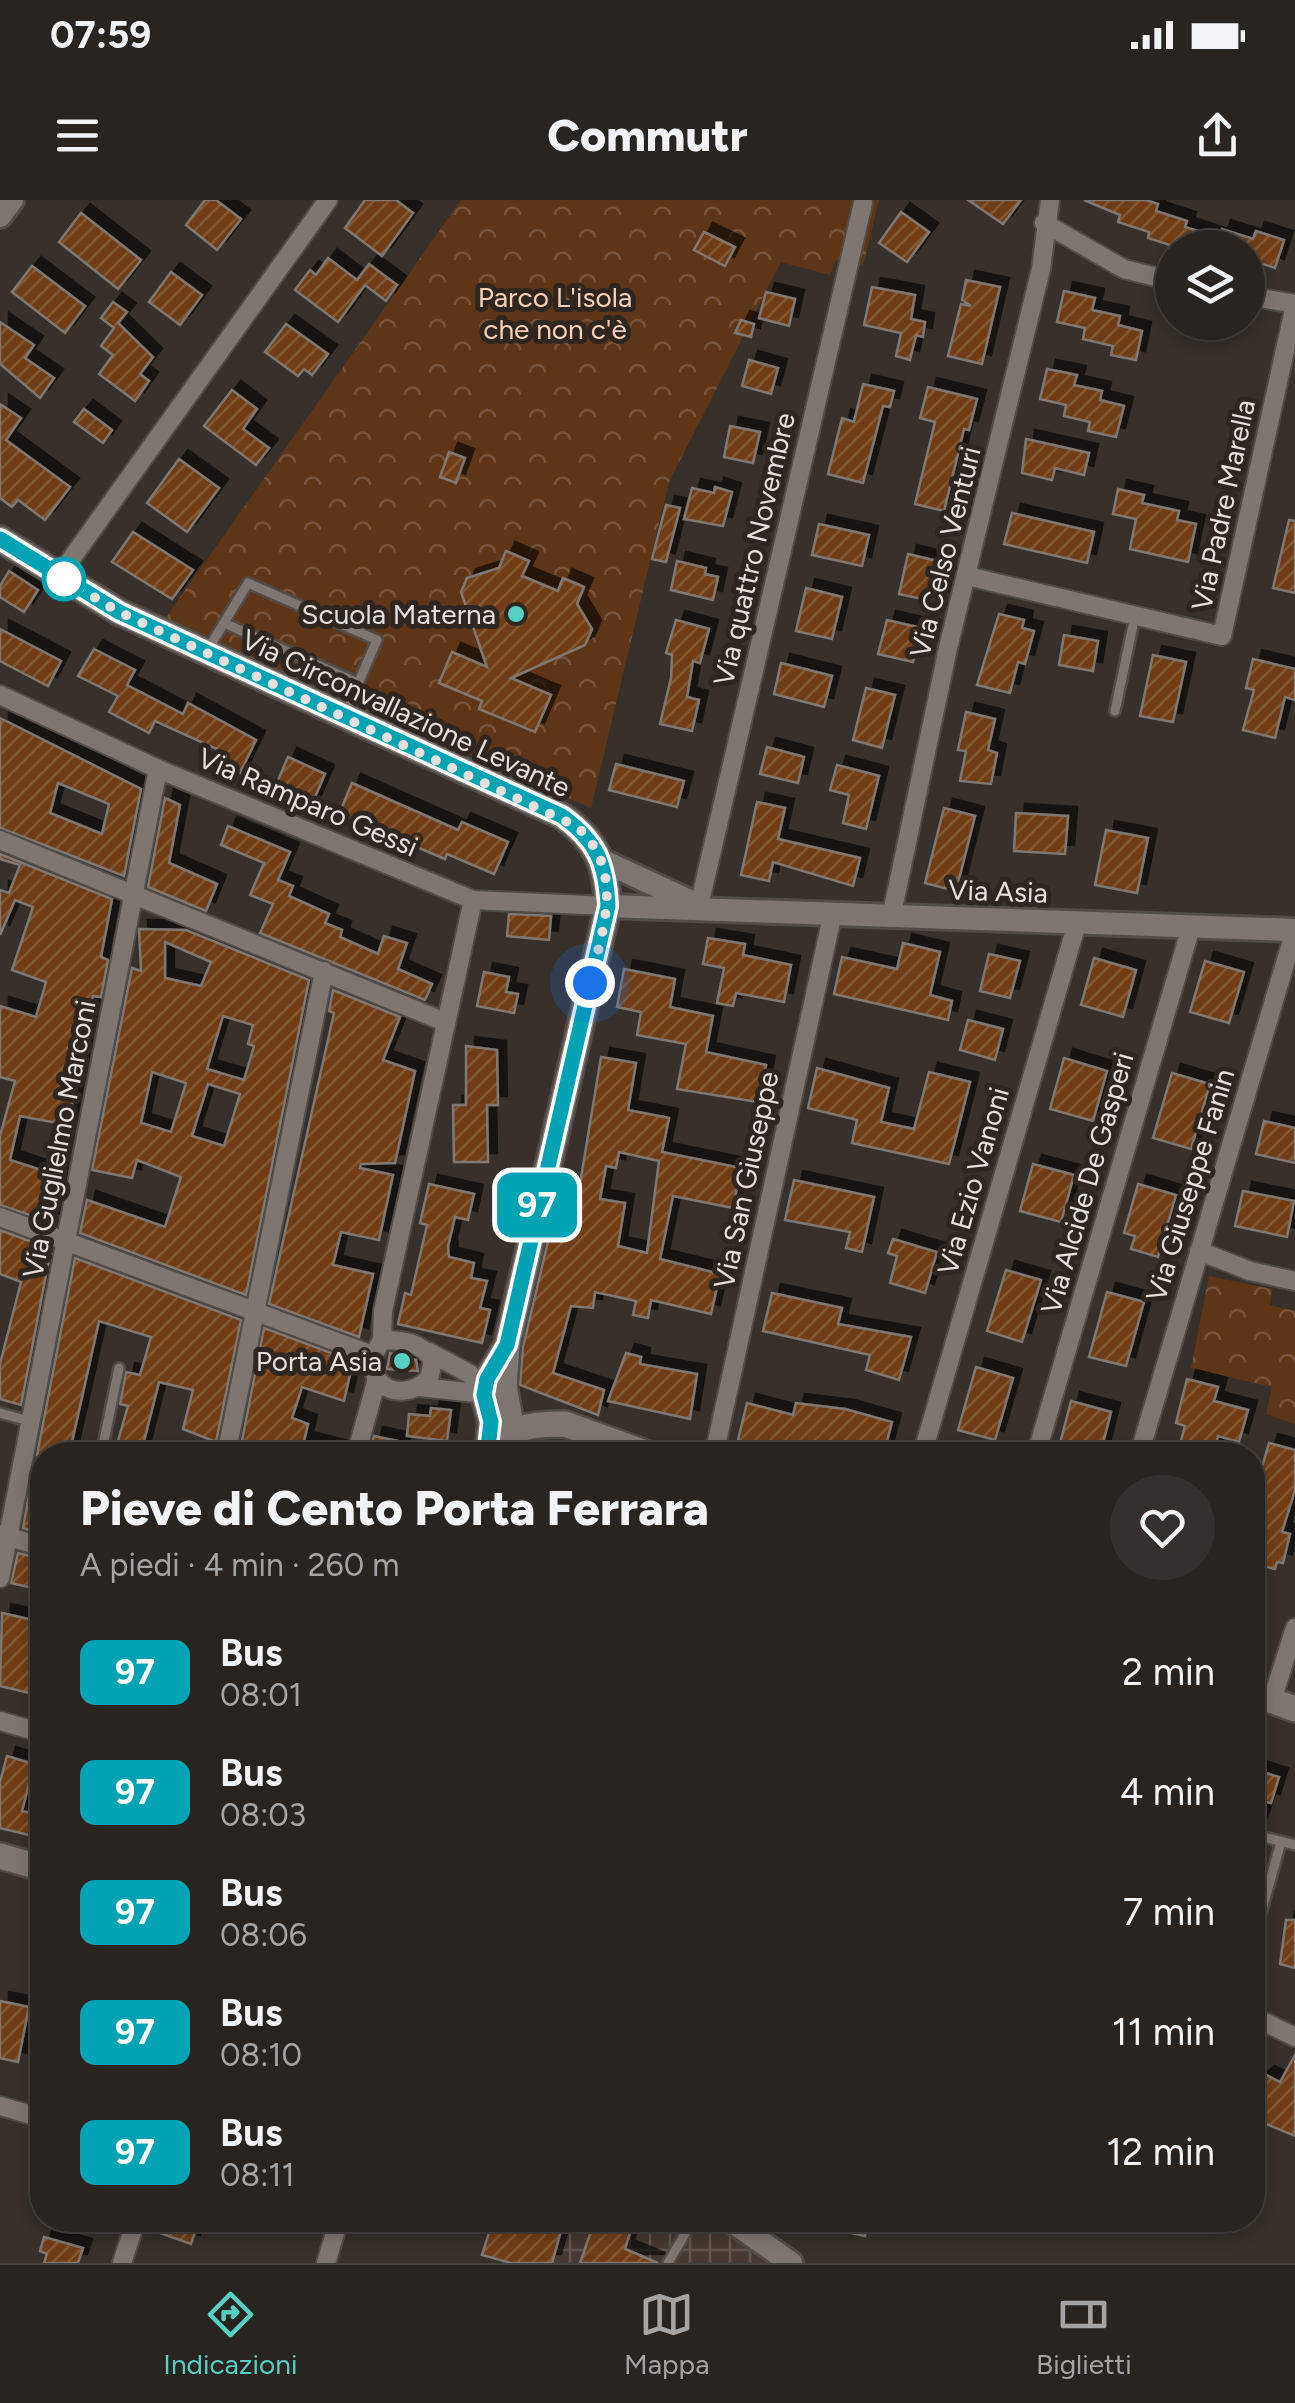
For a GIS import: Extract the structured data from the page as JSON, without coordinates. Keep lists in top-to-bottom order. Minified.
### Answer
{"streets":{"main road":["Via Circonvallazione Levante"],"street":["Via Padre Marella","Via quattro Novembre","Via Celso Venturi","Via Ramparo Gessi","Via Asia","Via Guglielmo Marconi","Via San Giuseppe","Via Ezio Vanoni","Via Alcide De Gasperi","Via Giuseppe Fanin"]},"crossings":[["Via Padre Marella","Via Celso Venturi"],["Via quattro Novembre","Via Asia"],["Via Celso Venturi","Via Asia"],["Via Circonvallazione Levante","Via Asia"],["Via Ramparo Gessi","Via Asia"],["Via Ramparo Gessi","Via Guglielmo Marconi"],["Via Asia","Via San Giuseppe"],["Via Asia","Via Ezio Vanoni"],["Via Asia","Via Alcide De Gasperi"],["Via Asia","Via Giuseppe Fanin"]],"parks":["Parco L'isola che non c'è"],"places":["Scuola Materna","Porta Asia"],"lines":["bus line 97"],"page":{"status":"07:59","header":"Commutr","on_map":"97","heading":["Pieve di Cento Porta Ferrara","A piedi · 4 min · 260 m"],"list":[{"mark":"97","name":"Bus","note":"08:01","value":"2 min"},{"mark":"97","name":"Bus","note":"08:03","value":"4 min"},{"mark":"97","name":"Bus","note":"08:06","value":"7 min"},{"mark":"97","name":"Bus","note":"08:10","value":"11 min"},{"mark":"97","name":"Bus","note":"08:11","value":"12 min"}],"tabs":["Indicazioni","Mappa","Biglietti"]}}
